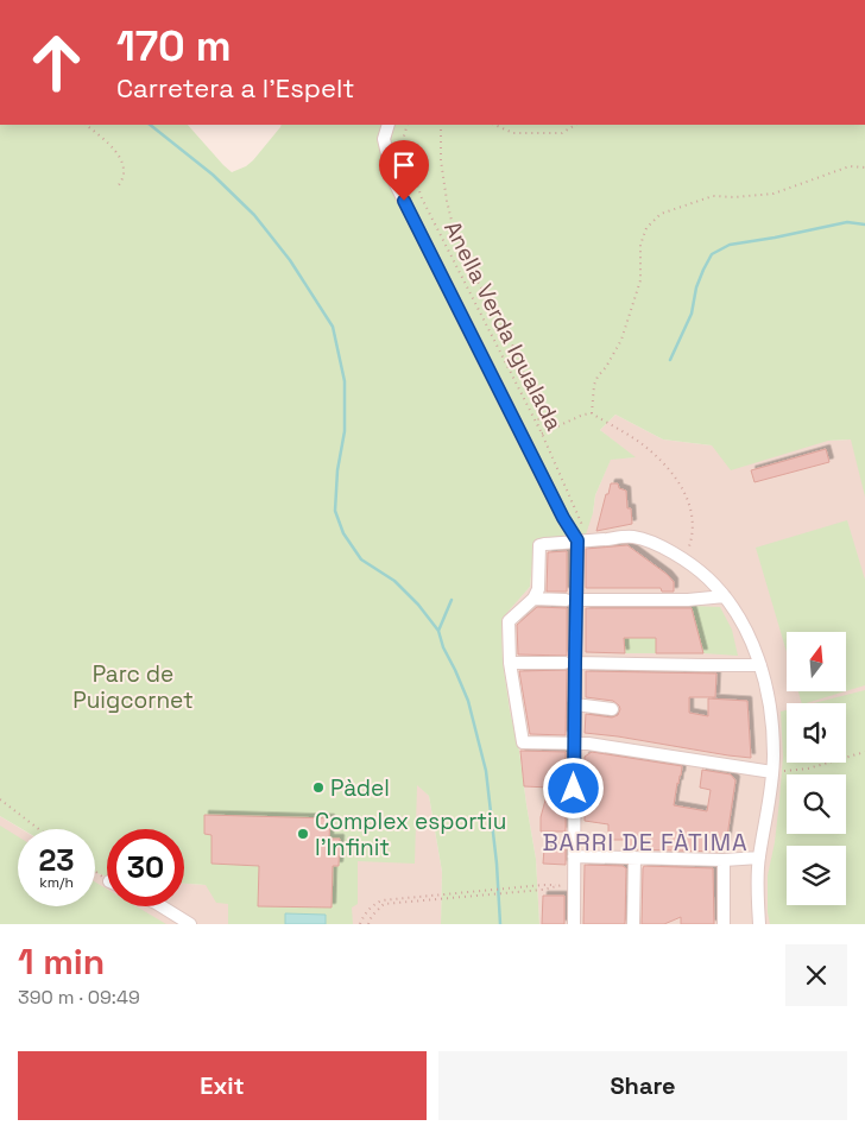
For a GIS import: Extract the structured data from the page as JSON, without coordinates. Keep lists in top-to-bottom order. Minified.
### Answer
{"streets":{"path":["Anella Verda Igualada"]},"districts":["BARRI DE FÀTIMA"],"parks":["Parc de Puigcornet"],"places":["Pàdel","Complex esportiu l'Infinit"],"north":"top","page":{"turn":["170 m","Carretera a l'Espelt"],"speed":"23 km/h","limit":"30","heading":["1 min","390 m · 09:49"],"buttons":["Exit","Share"]}}
